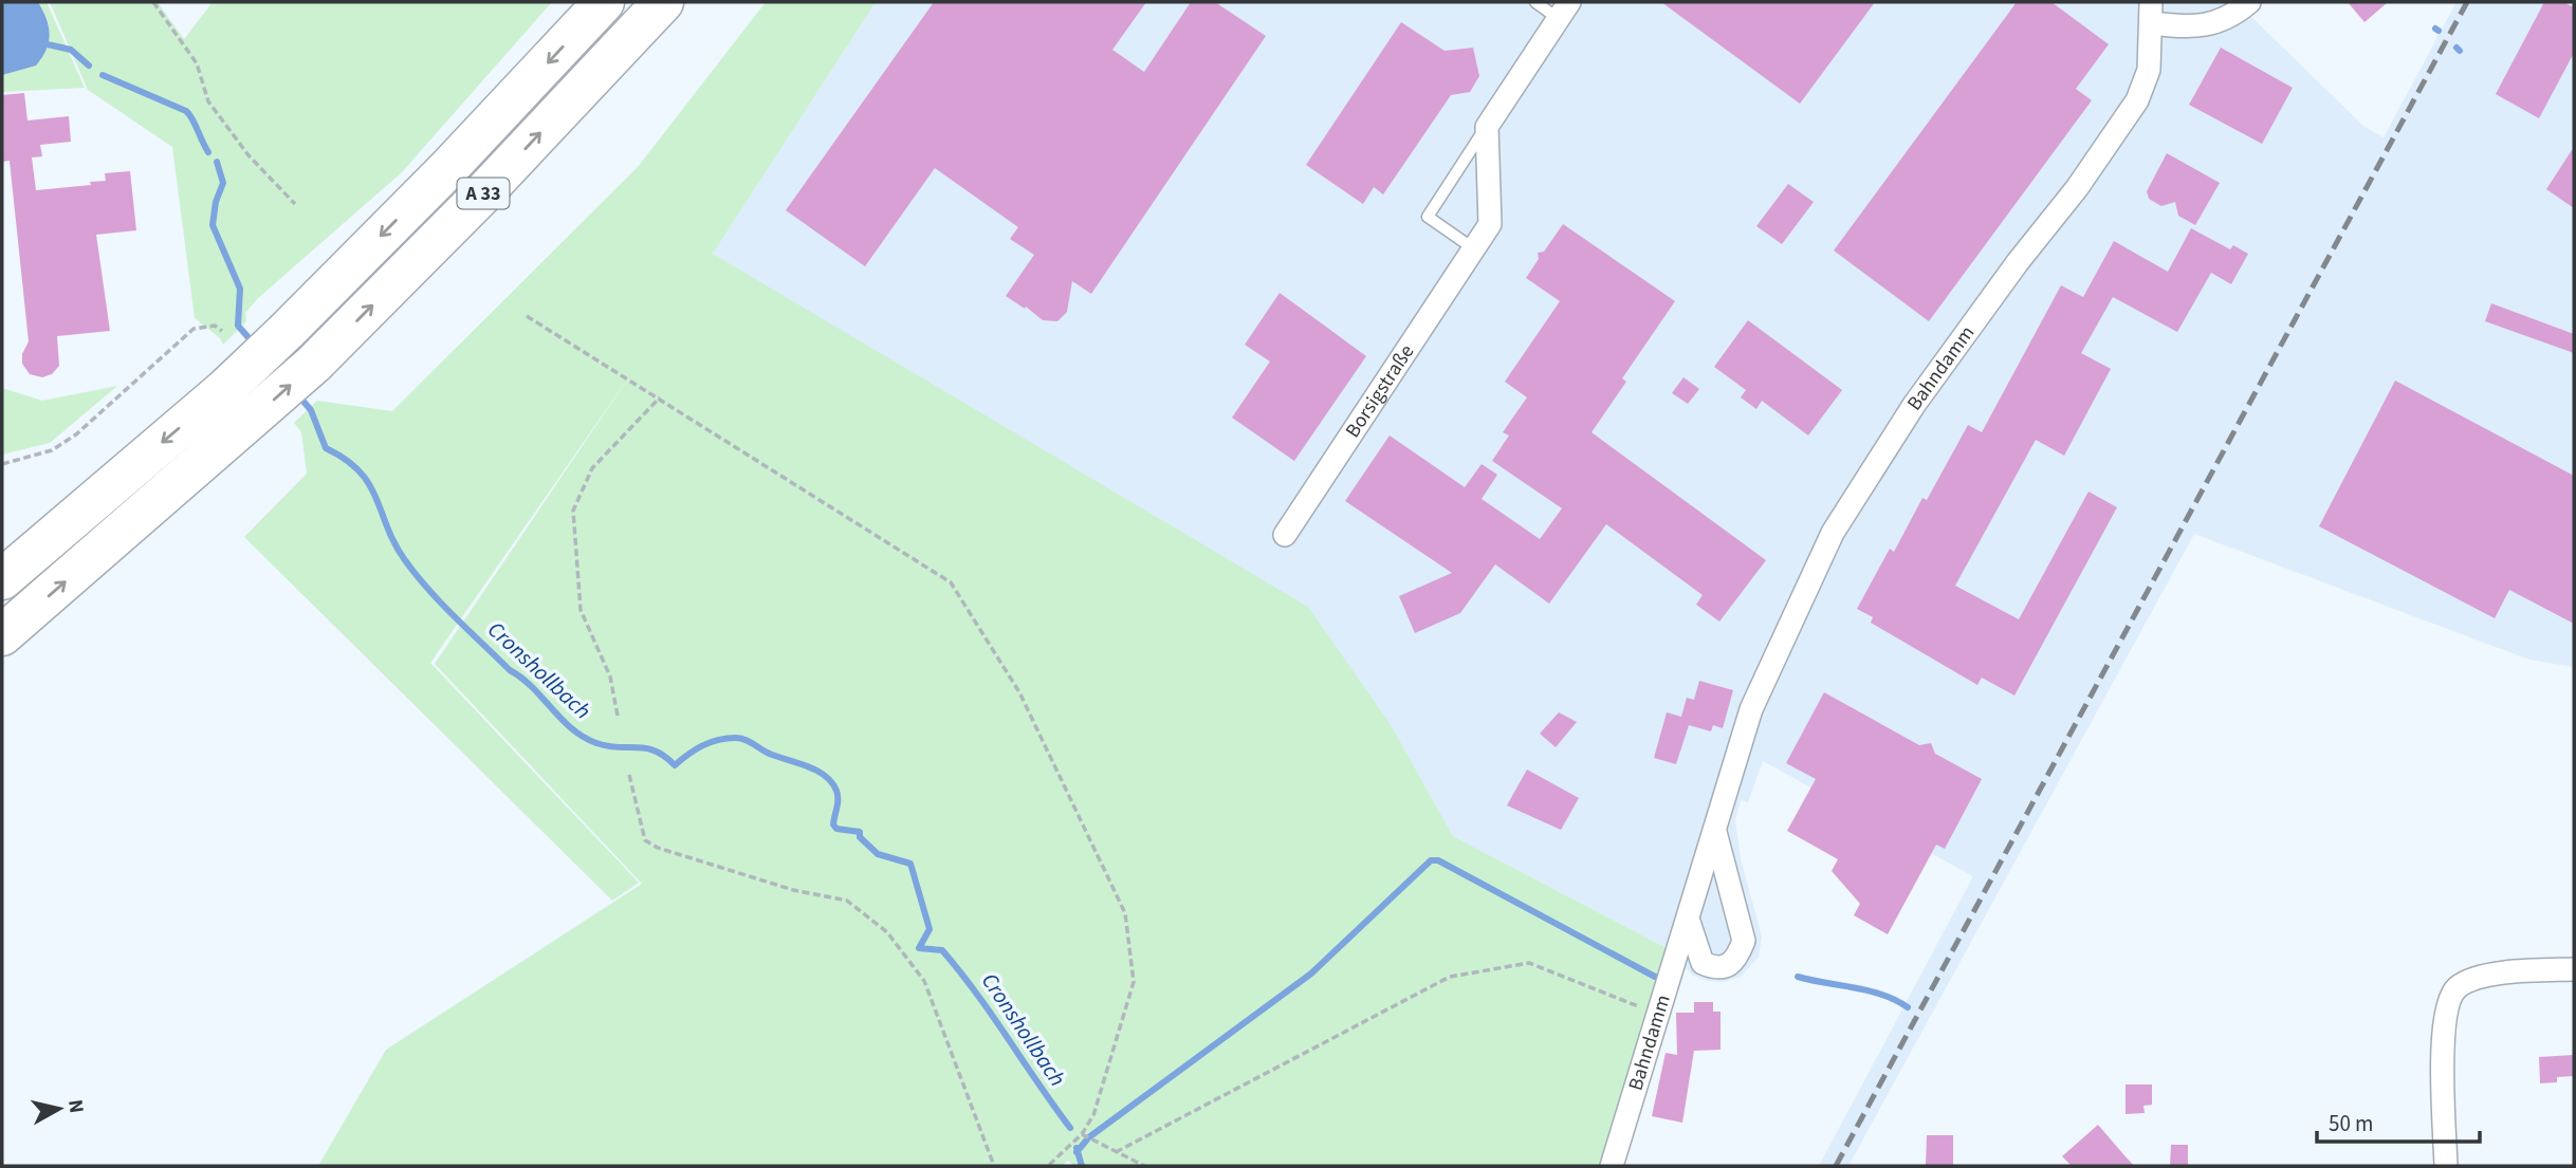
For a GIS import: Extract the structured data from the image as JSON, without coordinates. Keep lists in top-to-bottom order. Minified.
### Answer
{"streets":{"highway":["A 33"],"street":["Bahndamm","Borsigstraße"]},"water":["Cronshollbach"],"scale_bar":"50 m","north":"right"}
